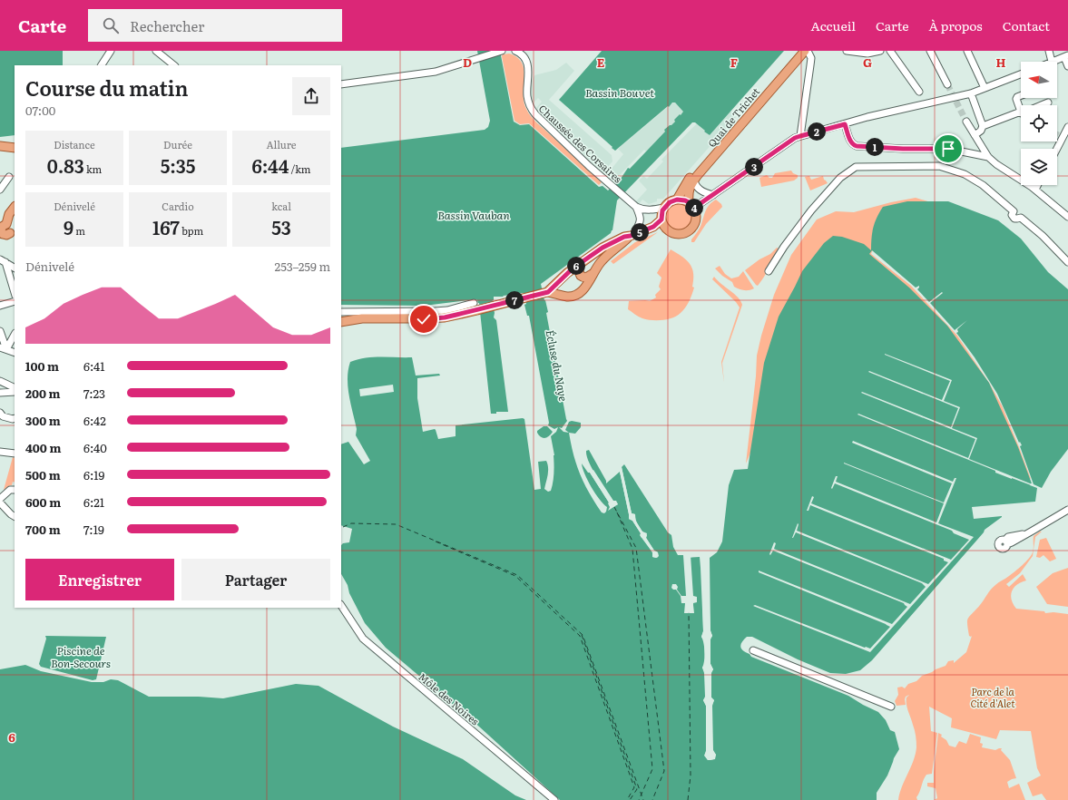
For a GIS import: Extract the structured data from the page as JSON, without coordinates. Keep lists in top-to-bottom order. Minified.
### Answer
{"streets":{"main road":["Quai de Trichet"],"street":["Chaussée des Corsaires","Môle des Noires"]},"crossings":[["Quai de Trichet","Chaussée des Corsaires"]],"water":["Bassin Bouvet","Bassin Vauban","Écluse du Naye","Piscine de Bon-Secours"],"parks":["Parc de la Cité d'Alet"],"north":"left","page":{"header":"Carte","search":"Rechercher","nav":["Accueil","Carte","À propos","Contact"],"heading":["Course du matin","07:00"],"pins":["2","1","3","4","5","6","7"],"stats":[["Distance","0.83 km"],["Durée","5:35"],["Allure","6:44 /km"],["Dénivelé","9 m"],["Cardio","167 bpm"],["kcal","53"]],"chart":["Dénivelé","253–259 m"],"list":[{"name":"100 m","note":"6:41"},{"name":"200 m","note":"7:23"},{"name":"300 m","note":"6:42"},{"name":"400 m","note":"6:40"},{"name":"500 m","note":"6:19"},{"name":"600 m","note":"6:21"},{"name":"700 m","note":"7:19"}],"buttons":["Enregistrer","Partager"]},"grid":{"columns":["D","E","F","G","H"],"rows":["6"]}}
